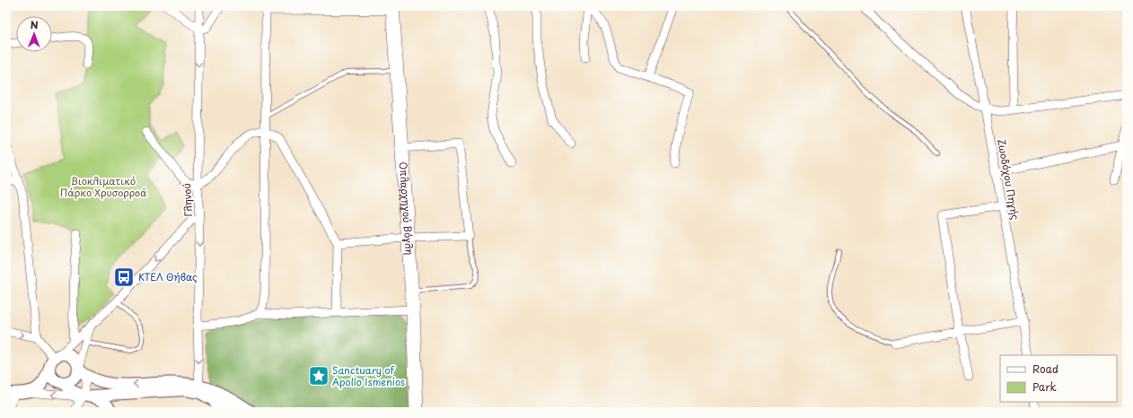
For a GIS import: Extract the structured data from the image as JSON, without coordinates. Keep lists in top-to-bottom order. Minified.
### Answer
{"streets":{"main road":["Οπλαρχηγού Βόγλη"],"street":["Ζωοδόχου Πηγής","Γληνού"]},"parks":["Βιοκλιματικό Πάρκο Χρυσορροά"],"places":{"bus stop":["ΚΤΕΛ Θήβας"],"place":["Sanctuary of Apollo Ismenios"]},"legend":["Road","Park"],"north":"top"}
